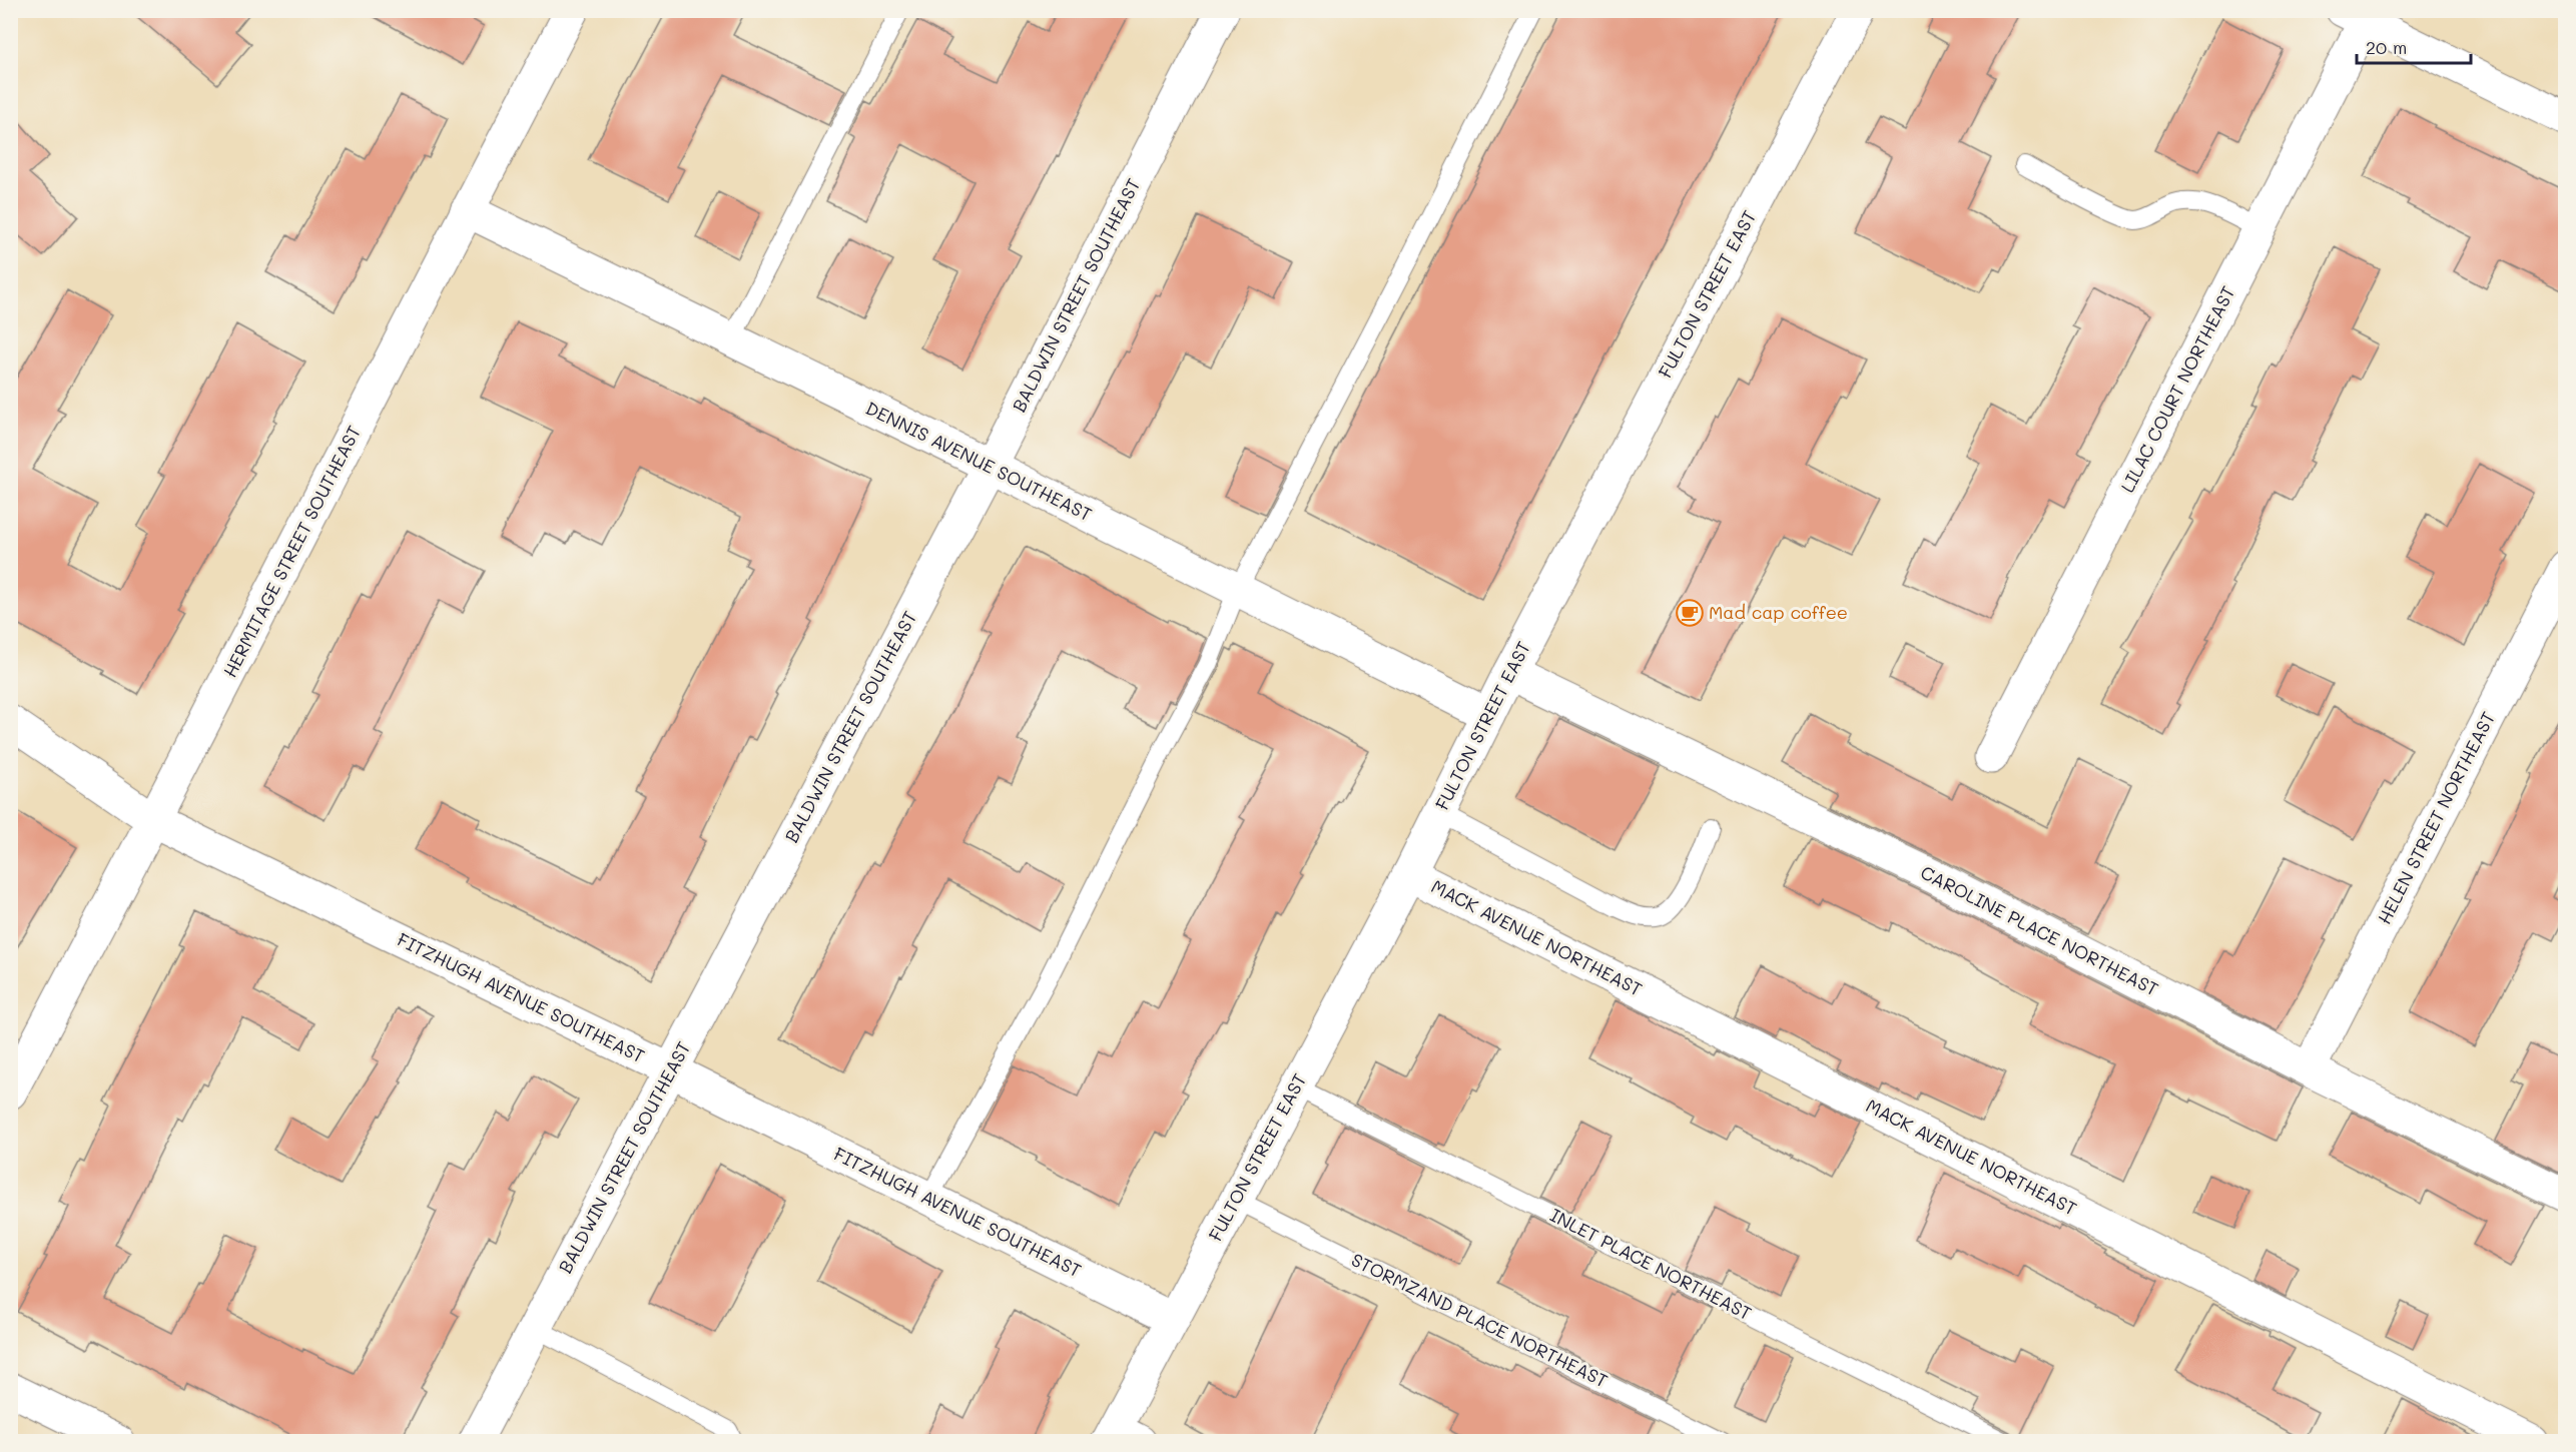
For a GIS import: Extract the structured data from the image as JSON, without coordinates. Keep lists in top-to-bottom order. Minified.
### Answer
{"streets":{"street":["FULTON STREET EAST","BALDWIN STREET SOUTHEAST","LILAC COURT NORTHEAST","DENNIS AVENUE SOUTHEAST","HERMITAGE STREET SOUTHEAST","HELEN STREET NORTHEAST","CAROLINE PLACE NORTHEAST","MACK AVENUE NORTHEAST","FITZHUGH AVENUE SOUTHEAST"],"lane":["INLET PLACE NORTHEAST","STORMZAND PLACE NORTHEAST"]},"crossings":[["FULTON STREET EAST","DENNIS AVENUE SOUTHEAST"],["FULTON STREET EAST","CAROLINE PLACE NORTHEAST"],["FULTON STREET EAST","MACK AVENUE NORTHEAST"],["FULTON STREET EAST","FITZHUGH AVENUE SOUTHEAST"],["FULTON STREET EAST","INLET PLACE NORTHEAST"],["FULTON STREET EAST","STORMZAND PLACE NORTHEAST"],["BALDWIN STREET SOUTHEAST","DENNIS AVENUE SOUTHEAST"],["BALDWIN STREET SOUTHEAST","FITZHUGH AVENUE SOUTHEAST"],["DENNIS AVENUE SOUTHEAST","HERMITAGE STREET SOUTHEAST"],["HERMITAGE STREET SOUTHEAST","FITZHUGH AVENUE SOUTHEAST"],["HELEN STREET NORTHEAST","CAROLINE PLACE NORTHEAST"]],"places":{"cafe":["Mad cap coffee"]},"scale_bar":"20 m"}
